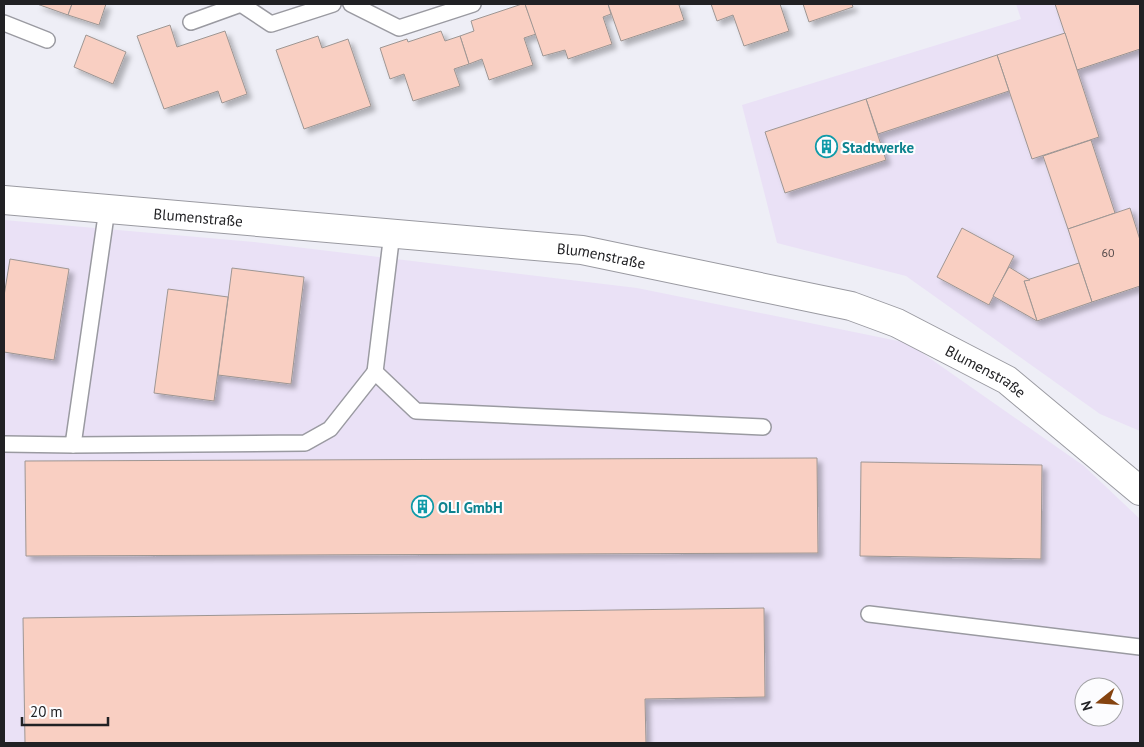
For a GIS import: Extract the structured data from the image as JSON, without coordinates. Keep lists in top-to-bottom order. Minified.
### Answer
{"streets":{"street":["Blumenstraße"]},"places":{"building":["Stadtwerke","OLI GmbH"]},"house_numbers":["60"],"scale_bar":"20 m","north":"left"}
